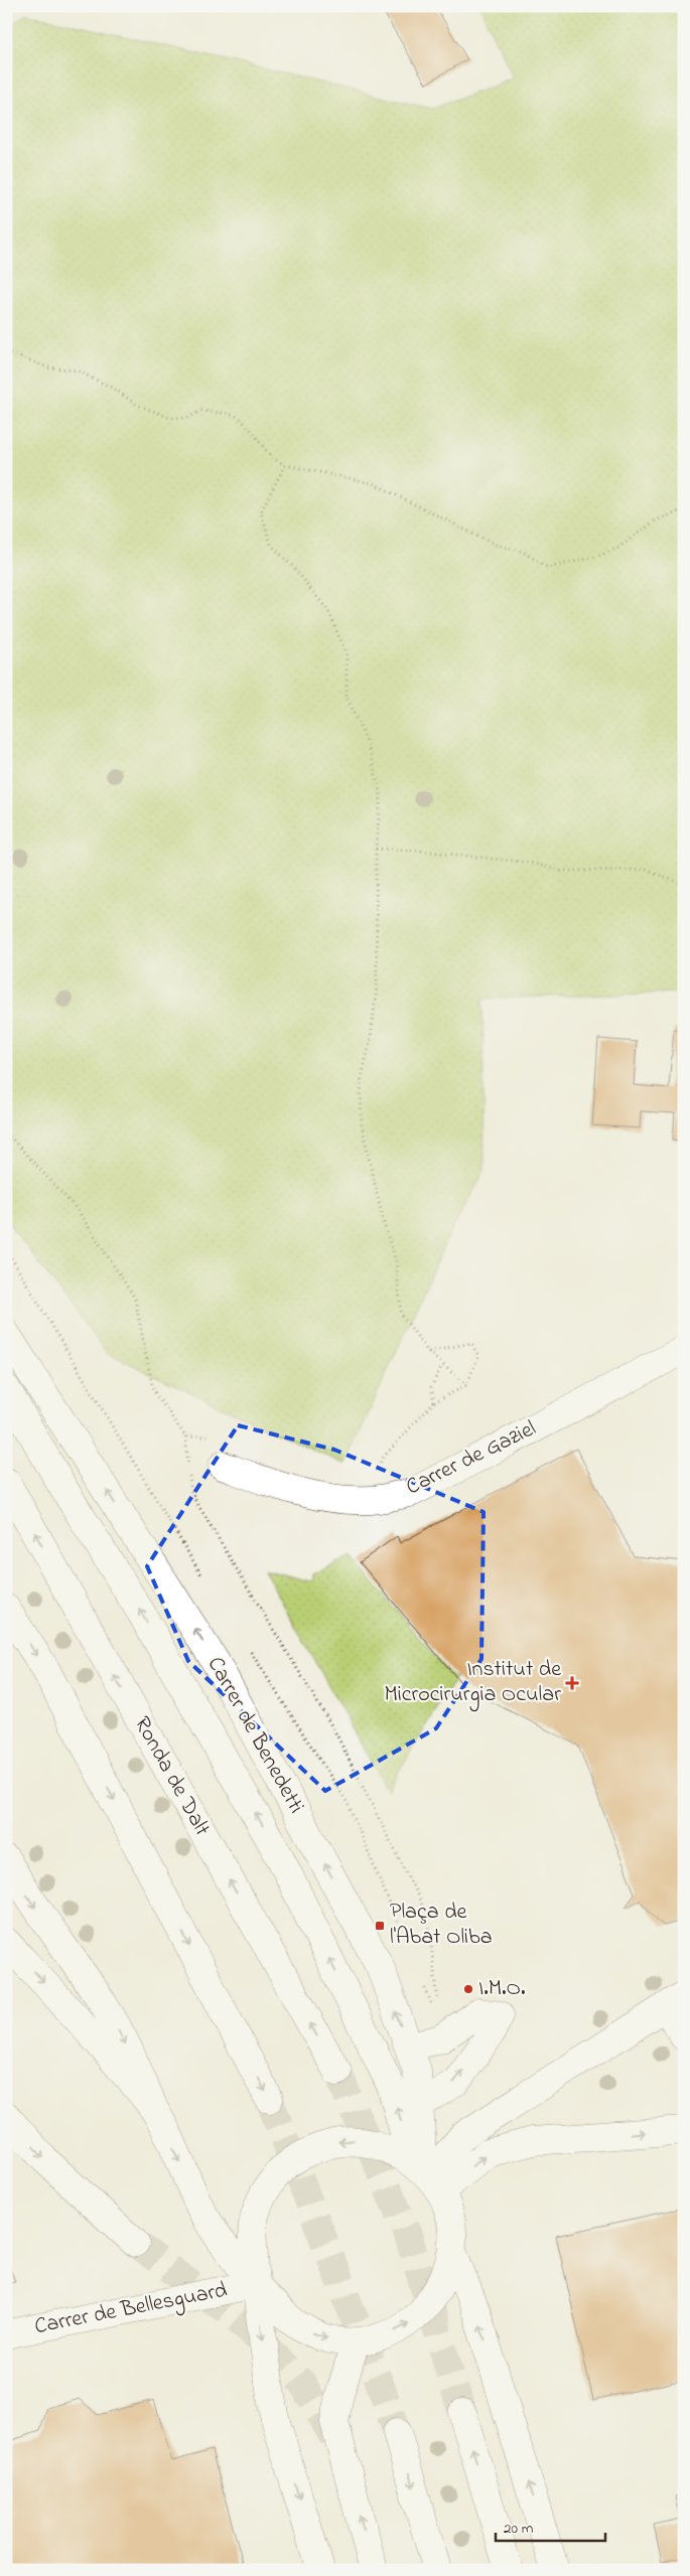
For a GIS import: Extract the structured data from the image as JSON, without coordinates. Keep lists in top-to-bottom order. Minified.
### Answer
{"streets":{"main road":["Carrer de Gaziel","Carrer de Benedetti","Ronda de Dalt","Carrer de Bellesguard"]},"places":{"health":["Institut de Microcirurgia Ocular"],"transit":["Plaça de l'Abat Oliba"],"other":["I.M.O."]},"scale_bar":"20 m"}
